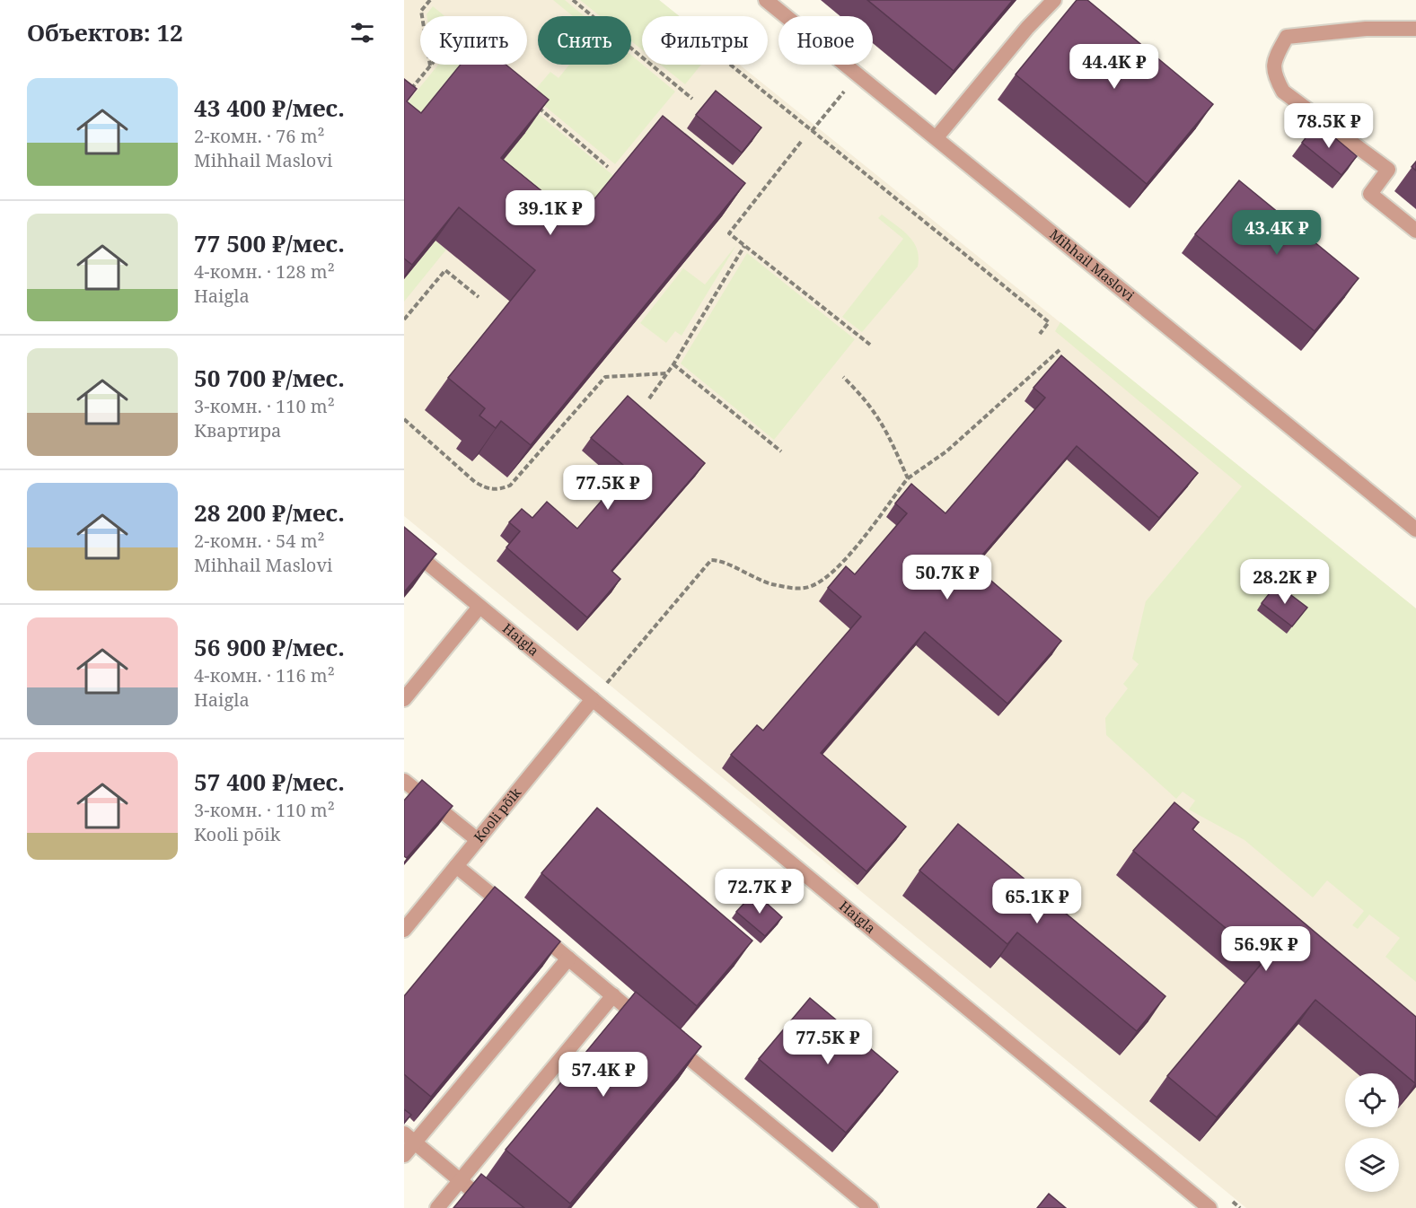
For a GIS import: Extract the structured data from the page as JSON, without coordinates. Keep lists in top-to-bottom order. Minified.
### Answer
{"streets":{"street":["Mihhail Maslovi","Haigla","Kooli põik"]},"crossings":[["Haigla","Kooli põik"]],"page":{"heading":"Объектов: 12","chip":["Купить","Снять","Фильтры","Новое"],"price":["44.4K ₽","78.5K ₽","39.1K ₽","43.4K ₽","77.5K ₽","50.7K ₽","28.2K ₽","72.7K ₽","65.1K ₽","56.9K ₽","77.5K ₽","57.4K ₽"],"list":[{"name":"43 400 ₽/мес.","note":"2-комн. · 76 m² · Mihhail Maslovi"},{"name":"77 500 ₽/мес.","note":"4-комн. · 128 m² · Haigla"},{"name":"50 700 ₽/мес.","note":"3-комн. · 110 m² · Квартира"},{"name":"28 200 ₽/мес.","note":"2-комн. · 54 m² · Mihhail Maslovi"},{"name":"56 900 ₽/мес.","note":"4-комн. · 116 m² · Haigla"},{"name":"57 400 ₽/мес.","note":"3-комн. · 110 m² · Kooli põik"}]}}
